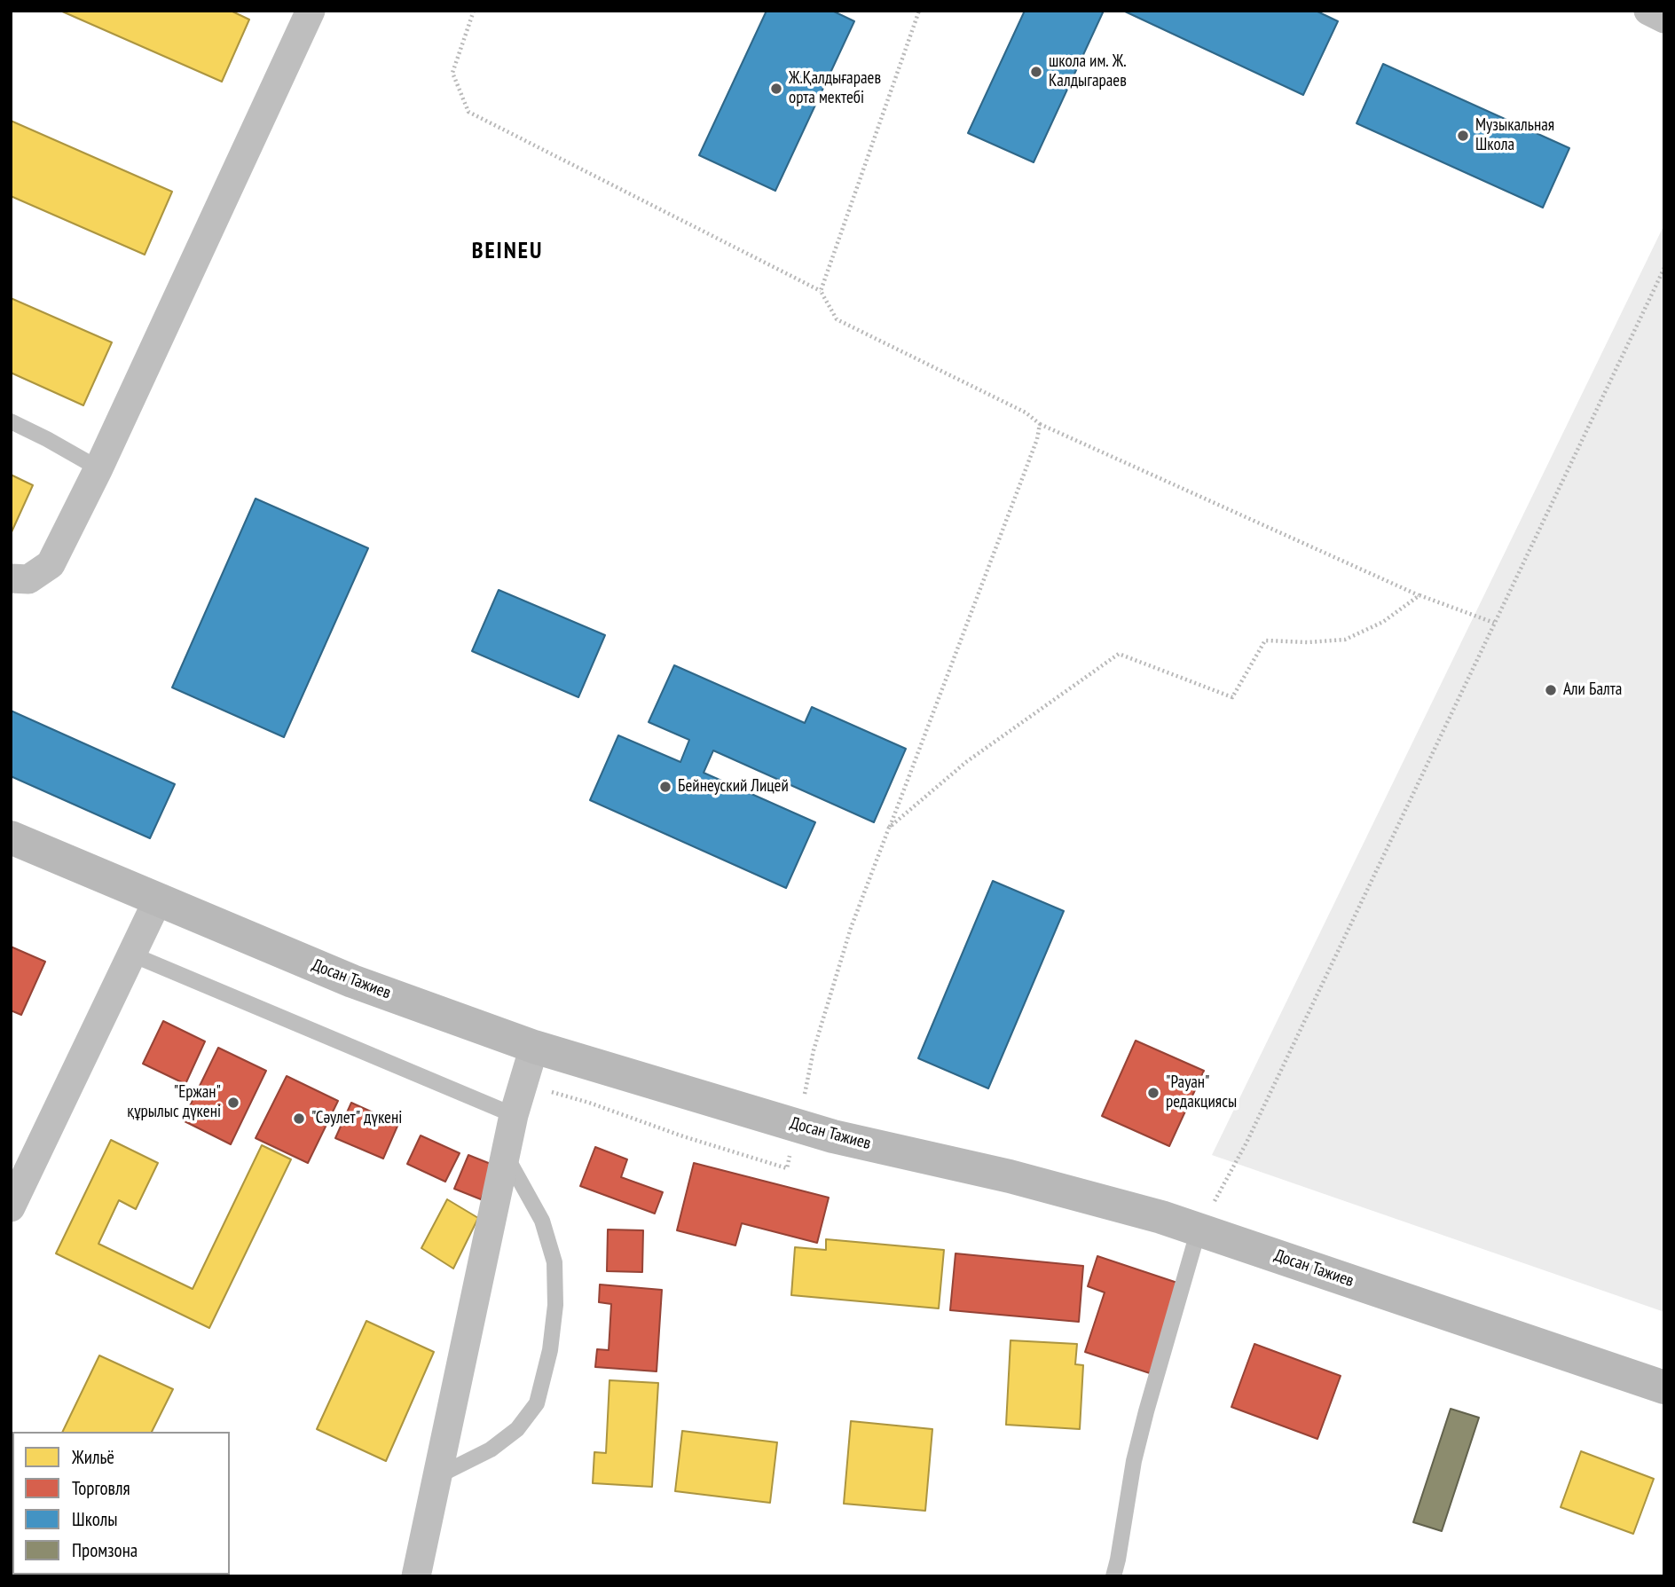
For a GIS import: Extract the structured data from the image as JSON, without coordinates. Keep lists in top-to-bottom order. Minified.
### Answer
{"streets":{"street":["Досан Тажиев"]},"districts":["BEINEU"],"places":["школа им. Ж. Калдыгараев","Ж.Қалдығараев орта мектебі","Музыкальная Школа","Али Балта","Бейнеуский Лицей","\"Рауан\" редакциясы","\"Ержан\" құрылыс дүкені","\"Сәулет\" дүкені"],"legend":["Жильё","Торговля","Школы","Промзона"]}
